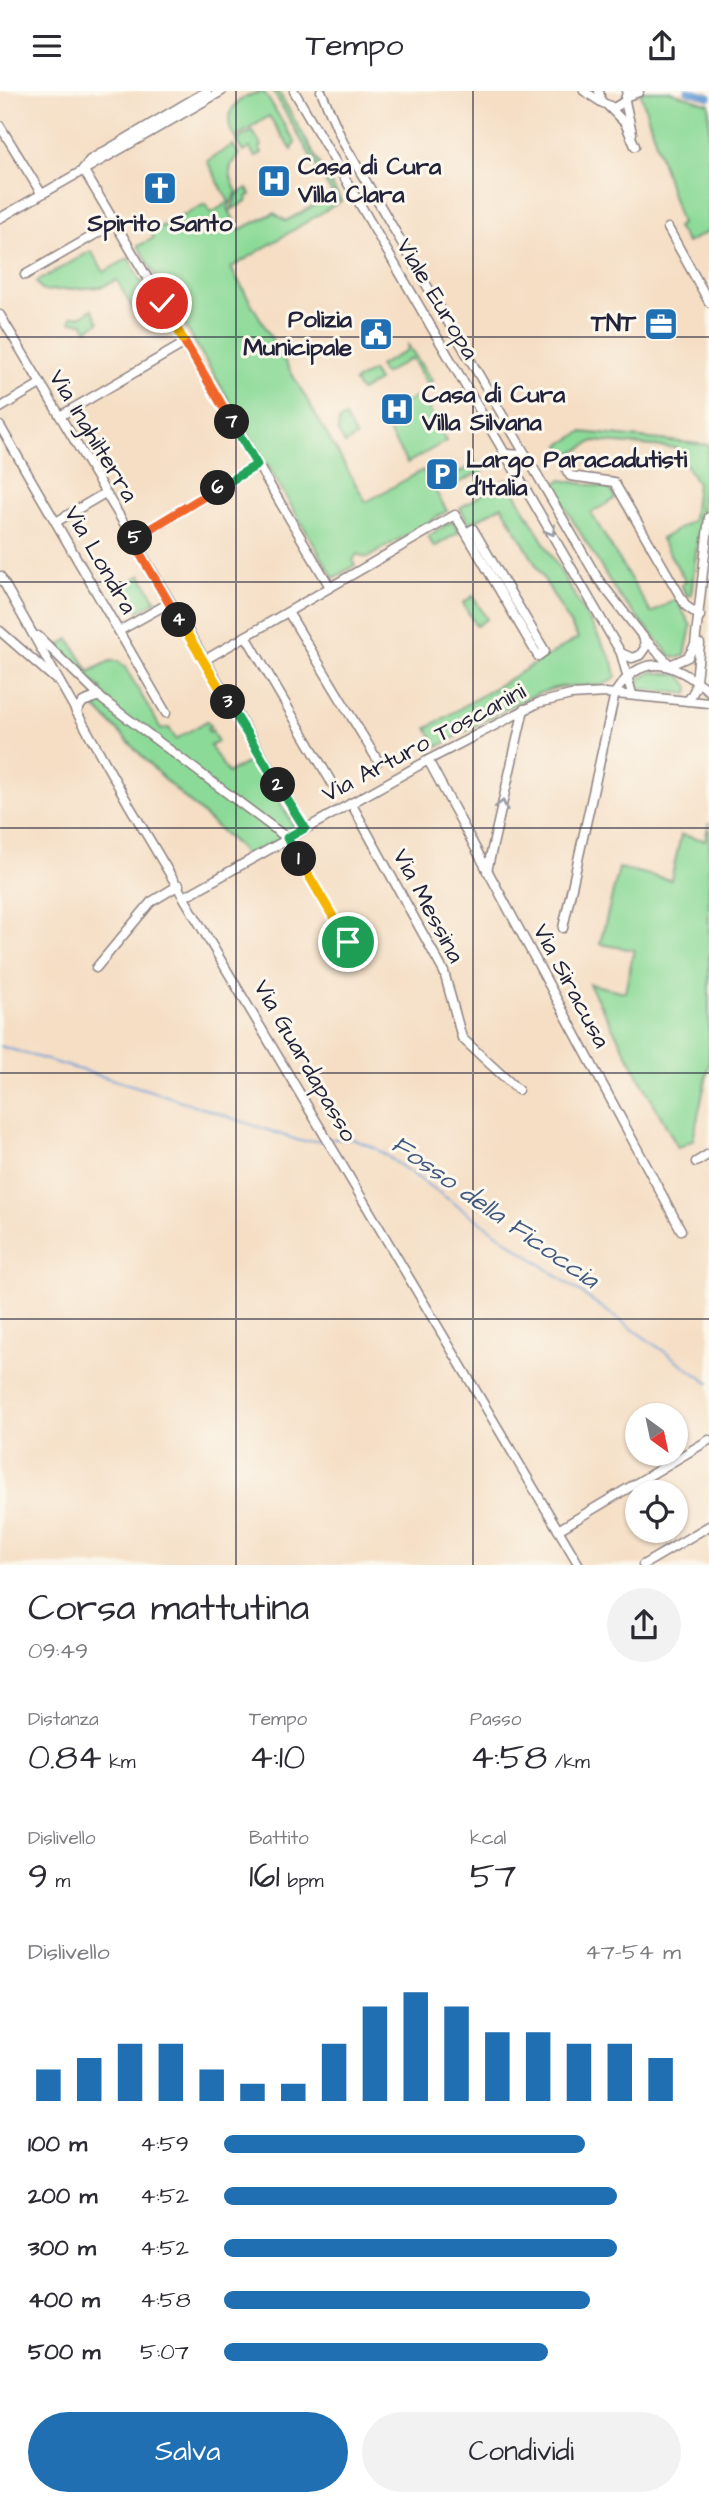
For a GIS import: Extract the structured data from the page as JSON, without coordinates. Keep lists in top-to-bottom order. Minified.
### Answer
{"streets":{"street":["Viale Europa","Via Inghilterra","Via Londra","Via Arturo Toscanini","Via Messina","Via Siracusa","Via Guardapasso"]},"crossings":[["Via Inghilterra","Via Arturo Toscanini"],["Via Arturo Toscanini","Via Messina"],["Via Arturo Toscanini","Via Siracusa"],["Via Arturo Toscanini","Via Guardapasso"]],"water":["Fosso della Ficoccia"],"places":{"hospital":["Casa di Cura Villa Clara","Casa di Cura Villa Silvana"],"church":["Spirito Santo"],"office":["TNT"],"public building":["Polizia Municipale"],"parking":["Largo Paracadutisti d'Italia"]},"north":"bottom right","page":{"header":"Tempo","pins":["7","6","5","4","3","2","1"],"heading":["Corsa mattutina","09:49"],"stats":[["Distanza","0.84 km"],["Tempo","4:10"],["Passo","4:58 /km"],["Dislivello","9 m"],["Battito","161 bpm"],["kcal","57"]],"chart":["Dislivello","47–54 m"],"list":[{"name":"100 m","note":"4:59"},{"name":"200 m","note":"4:52"},{"name":"300 m","note":"4:52"},{"name":"400 m","note":"4:58"},{"name":"500 m","note":"5:07"}],"buttons":["Salva","Condividi"]}}
